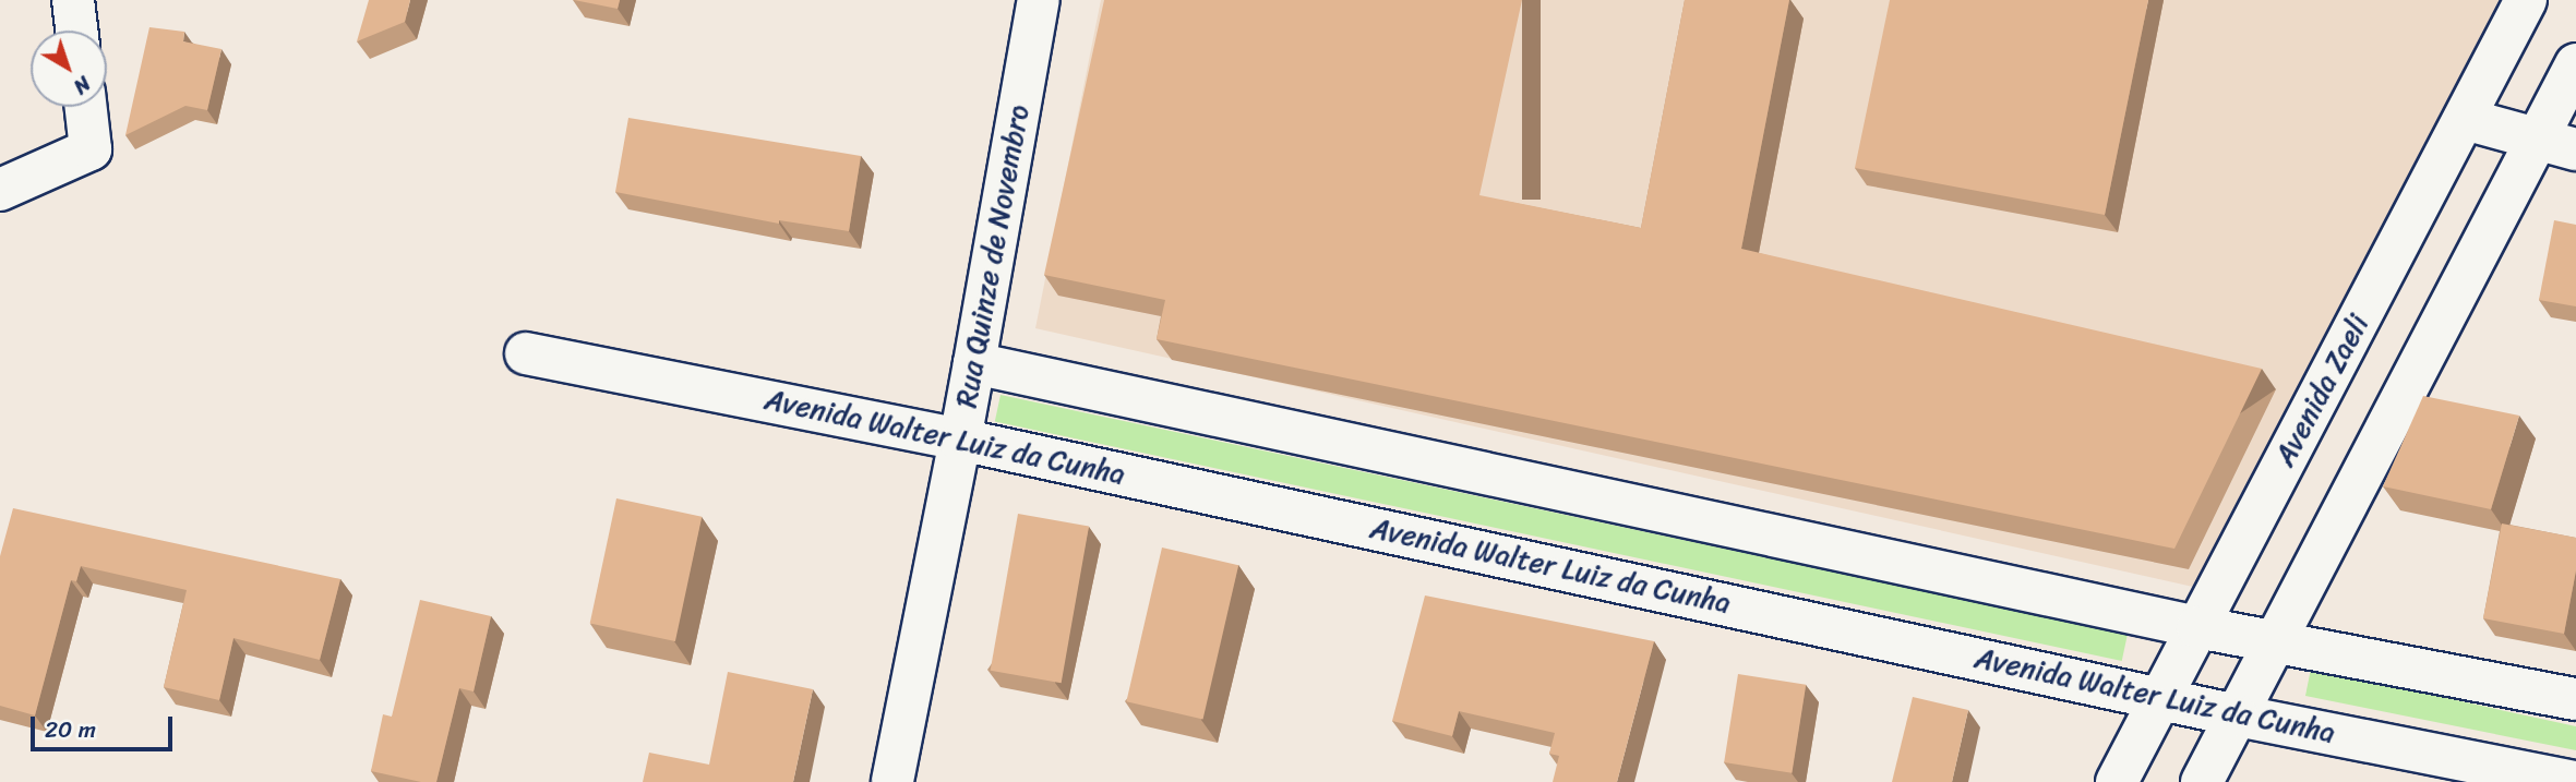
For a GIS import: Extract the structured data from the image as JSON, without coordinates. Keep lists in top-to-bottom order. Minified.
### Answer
{"streets":{"street":["Rua Quinze de Novembro","Avenida Zaeli","Avenida Walter Luiz da Cunha"]},"crossings":[["Rua Quinze de Novembro","Avenida Walter Luiz da Cunha"],["Avenida Zaeli","Avenida Walter Luiz da Cunha"]],"scale_bar":"20 m","north":"bottom right"}
